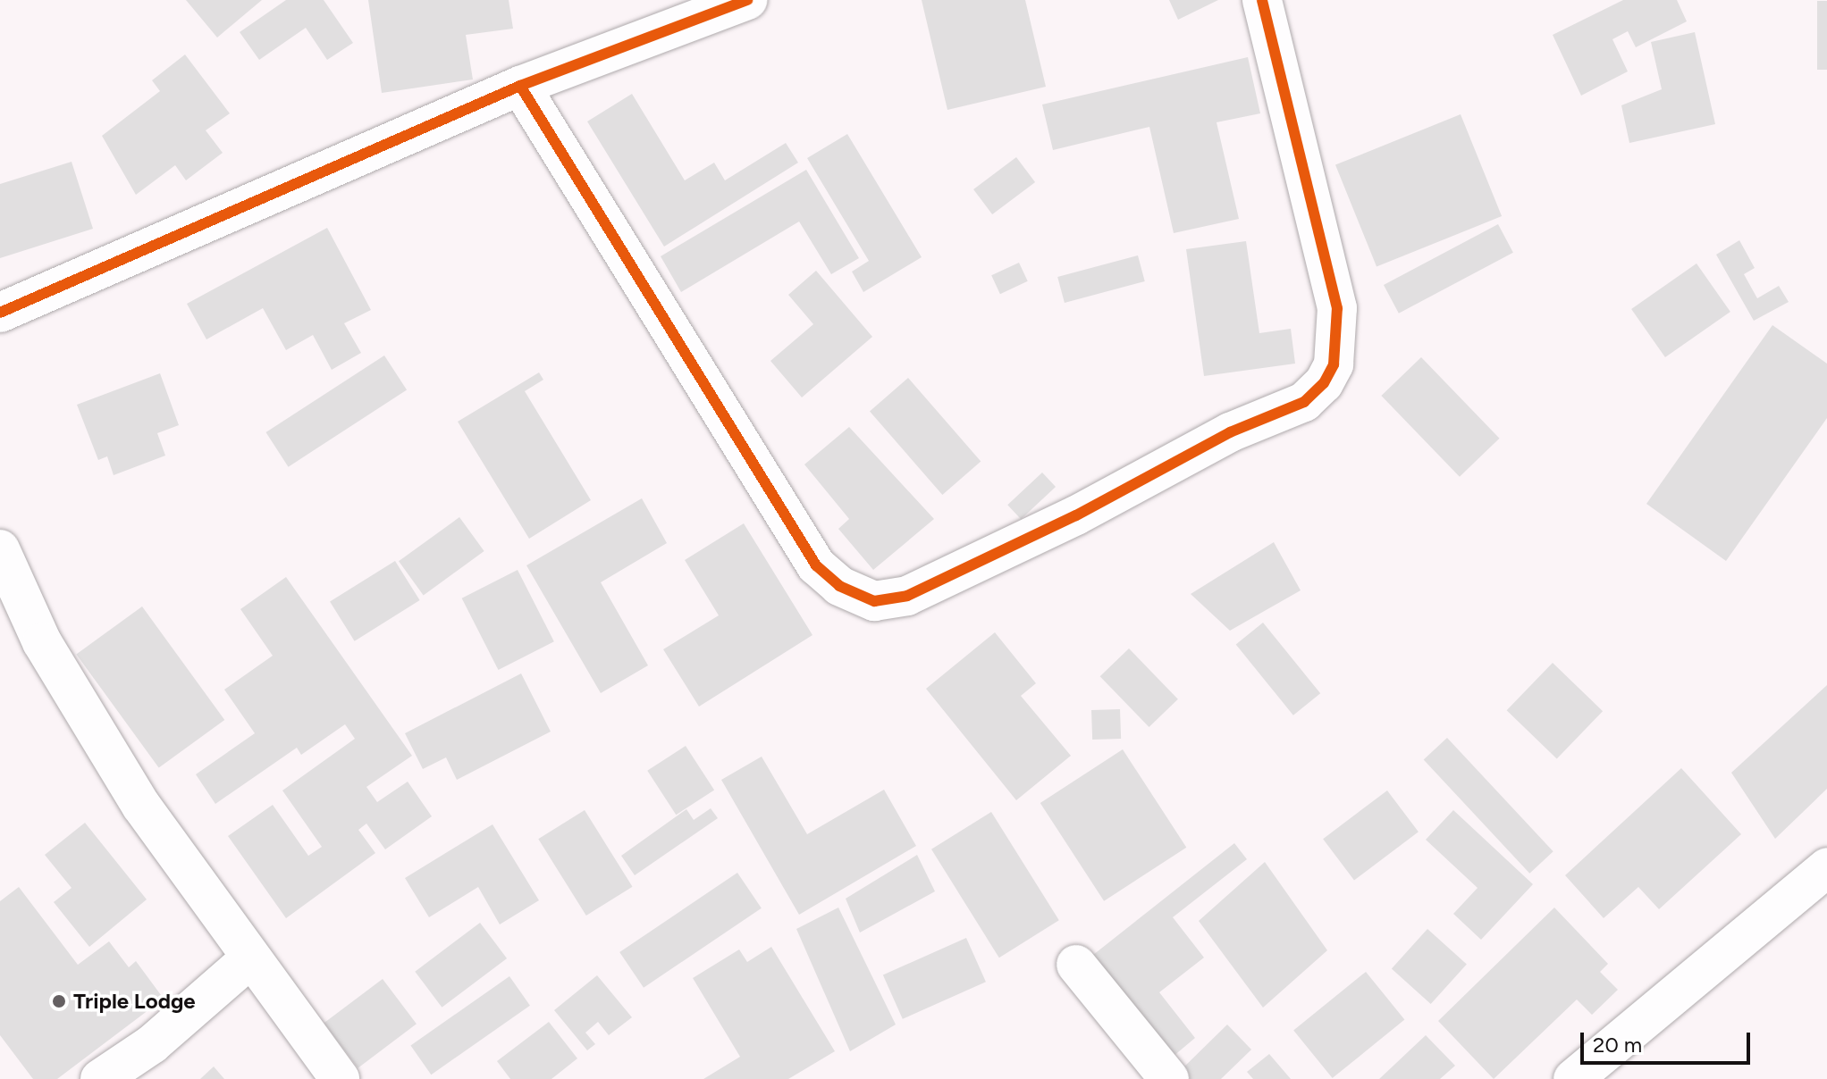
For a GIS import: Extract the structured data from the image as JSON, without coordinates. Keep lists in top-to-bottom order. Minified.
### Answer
{"places":["Triple Lodge"],"scale_bar":"20 m"}
